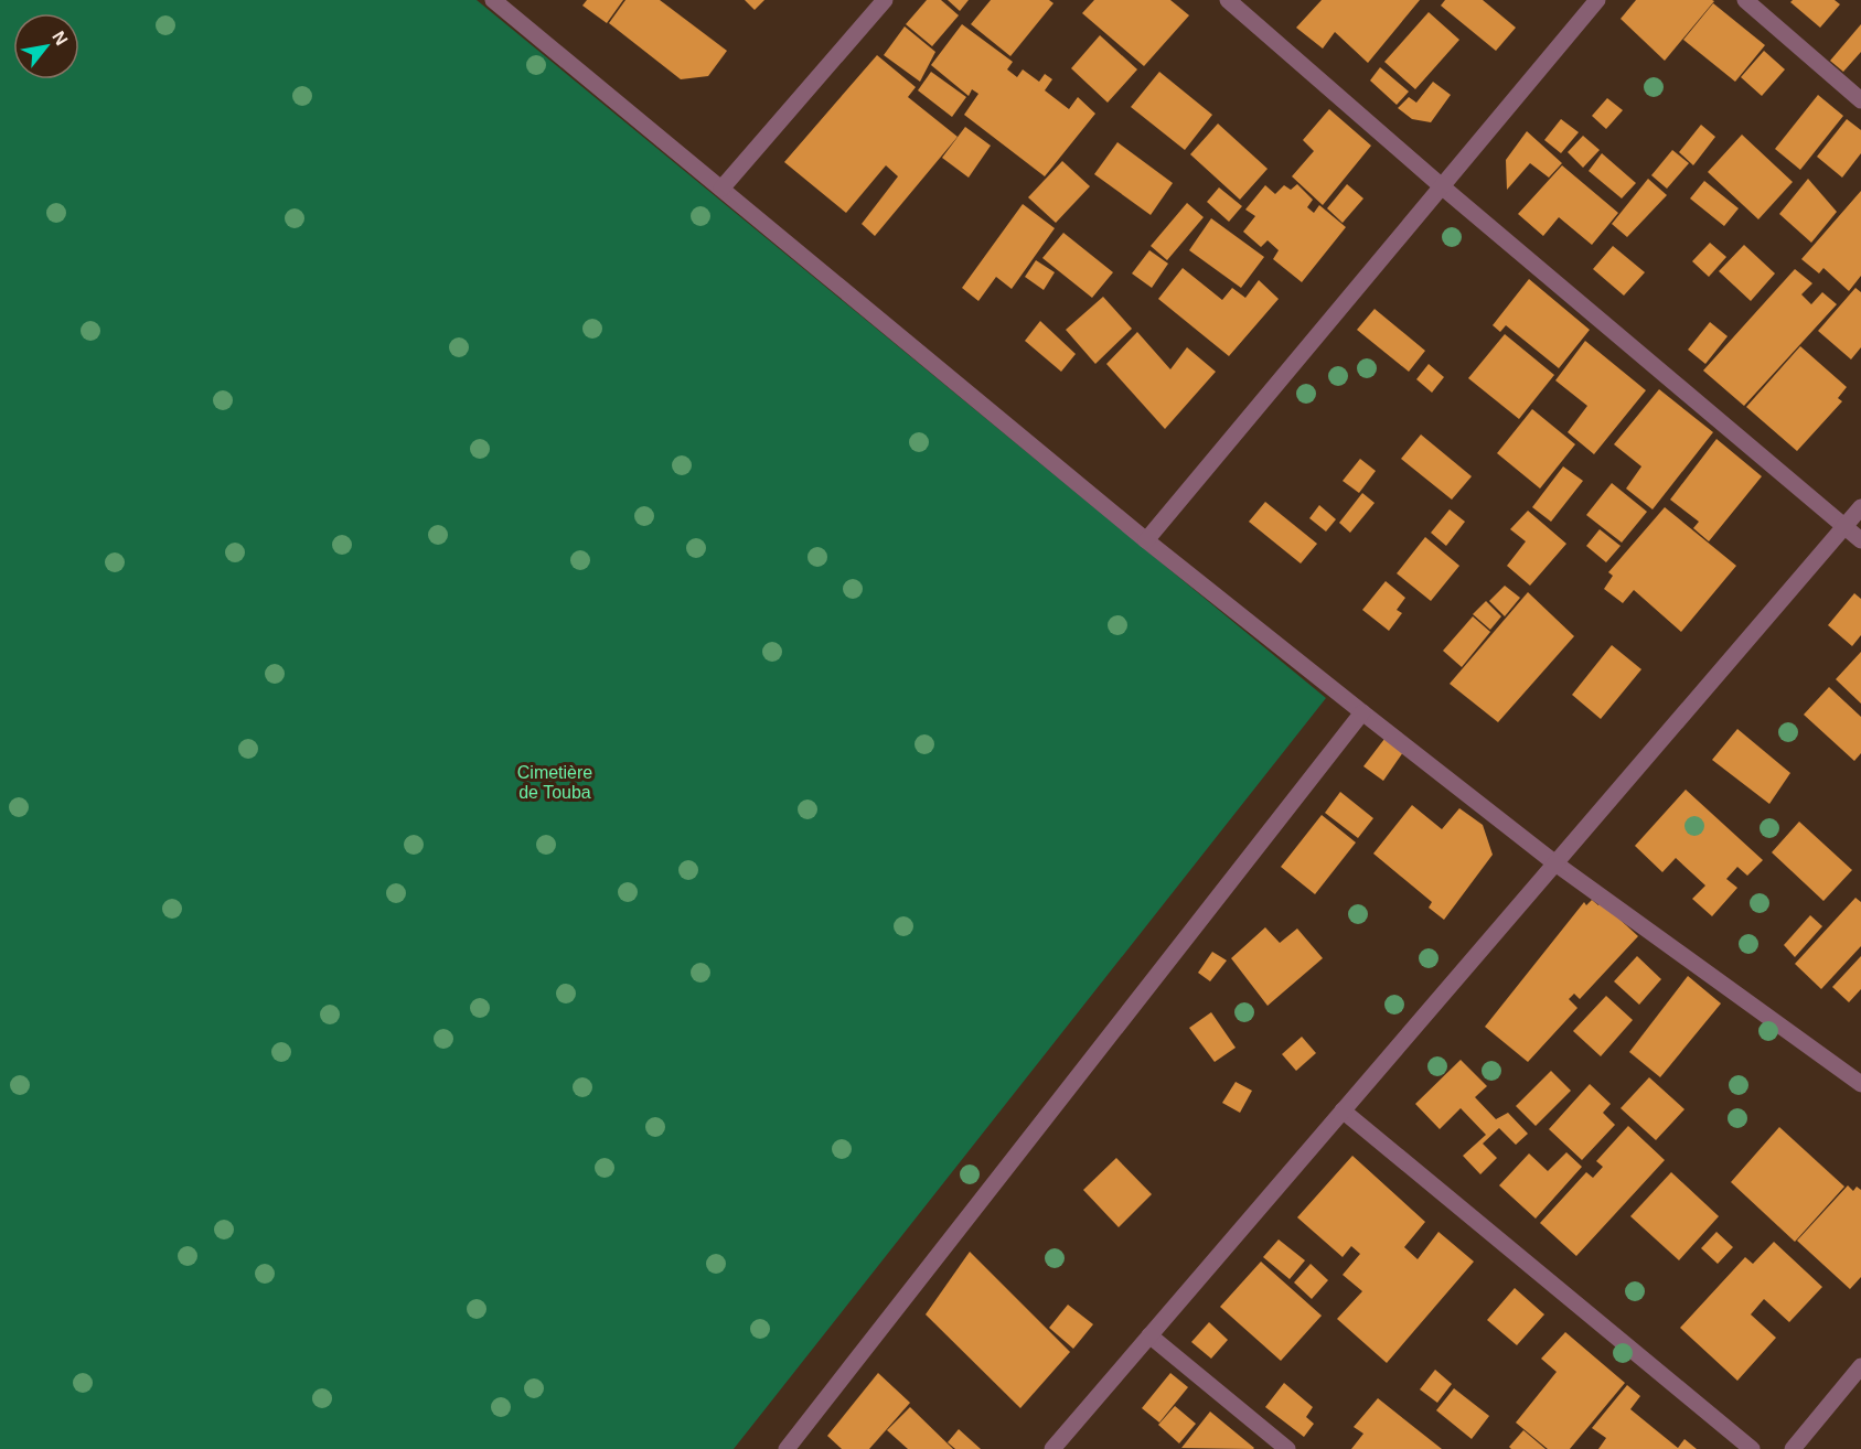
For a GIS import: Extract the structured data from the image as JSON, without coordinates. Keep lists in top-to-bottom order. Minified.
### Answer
{"parks":["Cimetière de Touba"],"north":"top right"}
